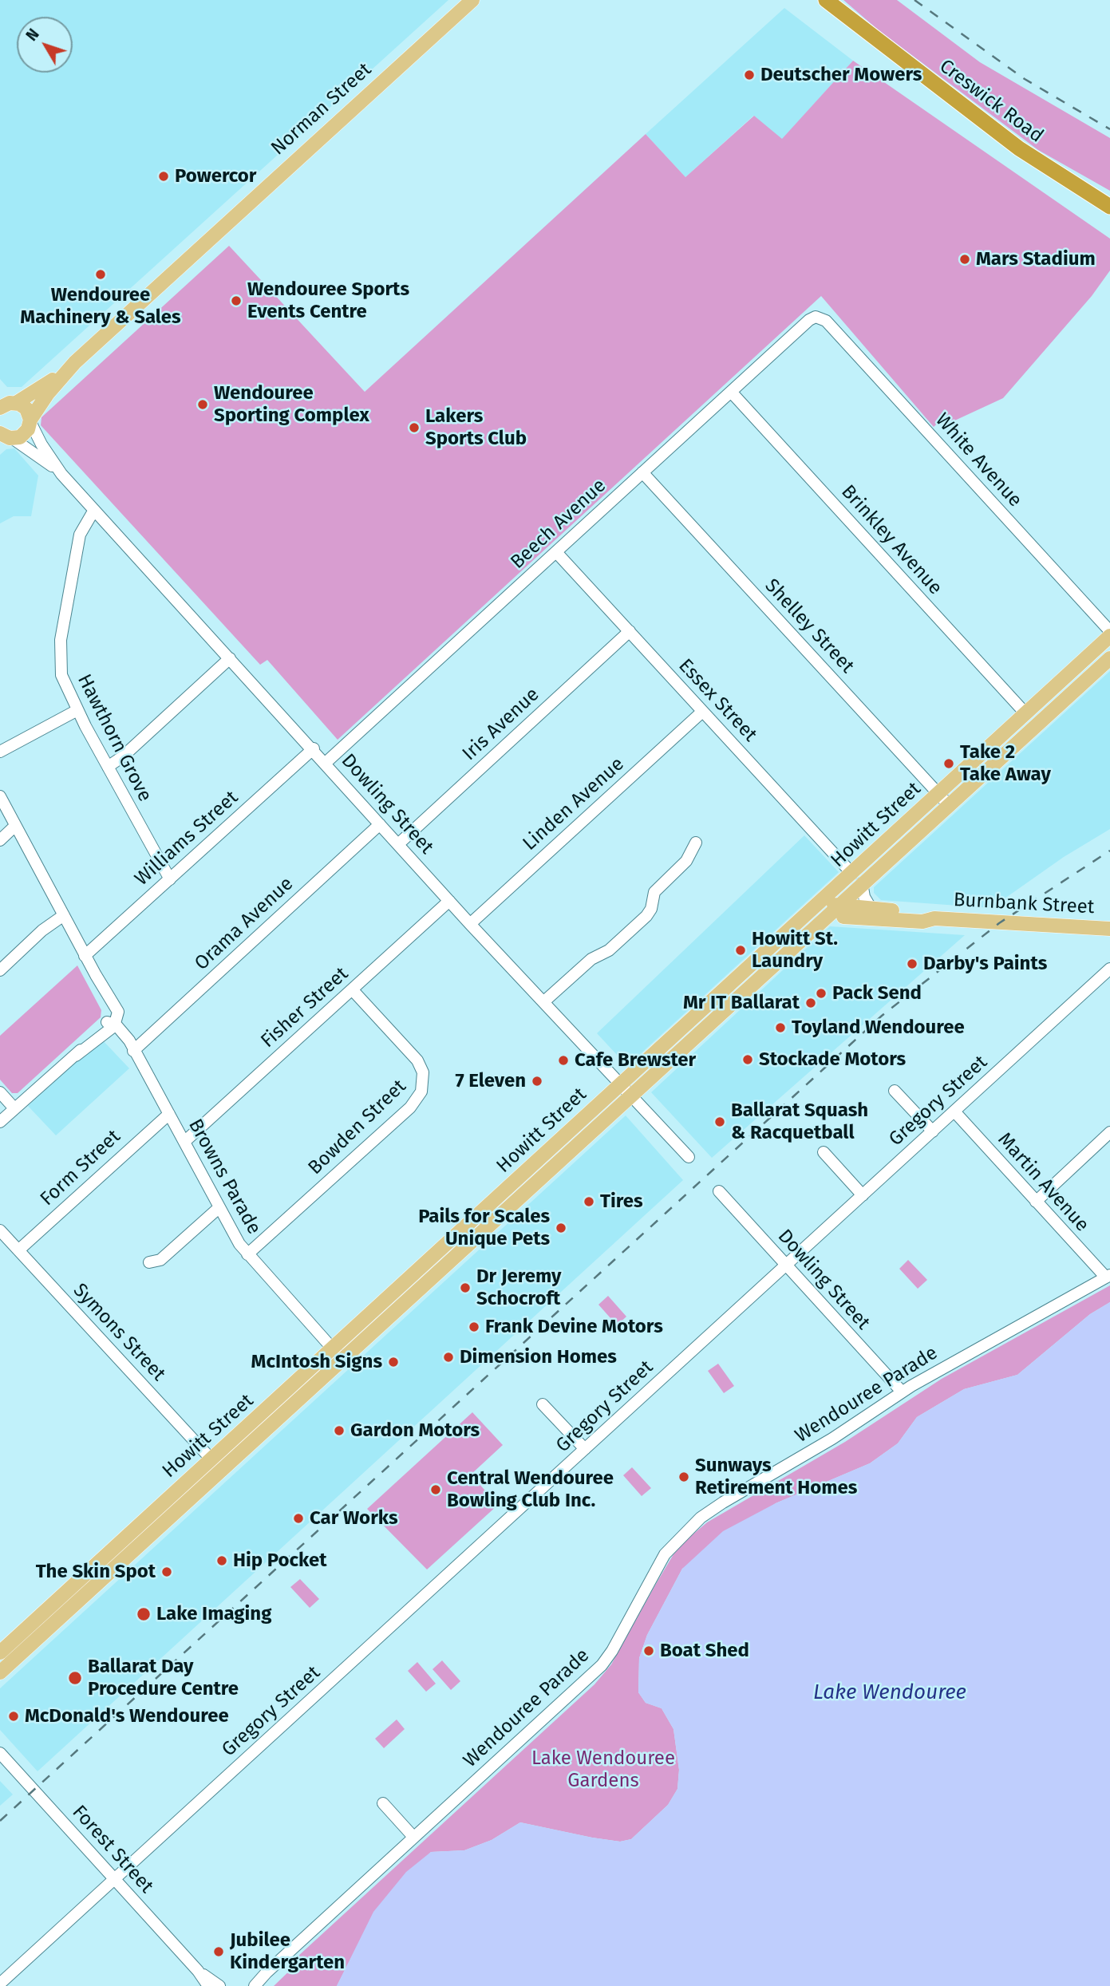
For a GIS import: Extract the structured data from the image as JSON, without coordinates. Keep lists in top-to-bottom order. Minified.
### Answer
{"streets":{"highway":["Creswick Road"],"main road":["Norman Street","Howitt Street","Burnbank Street"],"street":["White Avenue","Beech Avenue","Brinkley Avenue","Shelley Street","Essex Street","Iris Avenue","Hawthorn Grove","Dowling Street","Linden Avenue","Williams Street","Orama Avenue","Fisher Street","Gregory Street","Bowden Street","Form Street","Browns Parade","Martin Avenue","Symons Street","Wendouree Parade","Forest Street"]},"crossings":[["Norman Street","Dowling Street"],["White Avenue","Beech Avenue"],["Beech Avenue","Brinkley Avenue"],["Beech Avenue","Shelley Street"],["Beech Avenue","Essex Street"],["Beech Avenue","Dowling Street"],["Brinkley Avenue","Howitt Street"],["Shelley Street","Howitt Street"],["Essex Street","Iris Avenue"],["Essex Street","Linden Avenue"],["Essex Street","Howitt Street"],["Iris Avenue","Dowling Street"],["Hawthorn Grove","Dowling Street"],["Hawthorn Grove","Williams Street"],["Dowling Street","Linden Avenue"],["Dowling Street","Howitt Street"],["Dowling Street","Williams Street"],["Dowling Street","Orama Avenue"],["Dowling Street","Fisher Street"],["Dowling Street","Gregory Street"],["Dowling Street","Wendouree Parade"],["Howitt Street","Burnbank Street"],["Howitt Street","Browns Parade"],["Howitt Street","Symons Street"],["Orama Avenue","Browns Parade"],["Fisher Street","Bowden Street"],["Fisher Street","Browns Parade"],["Gregory Street","Martin Avenue"],["Gregory Street","Forest Street"],["Bowden Street","Browns Parade"],["Form Street","Browns Parade"],["Form Street","Symons Street"],["Martin Avenue","Wendouree Parade"]],"water":["Lake Wendouree"],"parks":["Lake Wendouree Gardens"],"places":["Deutscher Mowers","Powercor","Mars Stadium","Wendouree Machinery & Sales","Wendouree Sports Events Centre","Wendouree Sporting Complex","Lakers Sports Club","Take 2 Take Away","Howitt St. Laundry","Darby's Paints","Pack Send","Mr IT Ballarat","Toyland Wendouree","Stockade Motors","Cafe Brewster","7 Eleven","Ballarat Squash & Racquetball","Tires","Pails for Scales Unique Pets","Dr Jeremy Schocroft","Frank Devine Motors","Dimension Homes","McIntosh Signs","Gardon Motors","Sunways Retirement Homes","Central Wendouree Bowling Club Inc.","Car Works","Hip Pocket","The Skin Spot","Lake Imaging","Boat Shed","Ballarat Day Procedure Centre","McDonald's Wendouree","Jubilee Kindergarten"],"north":"top left"}
